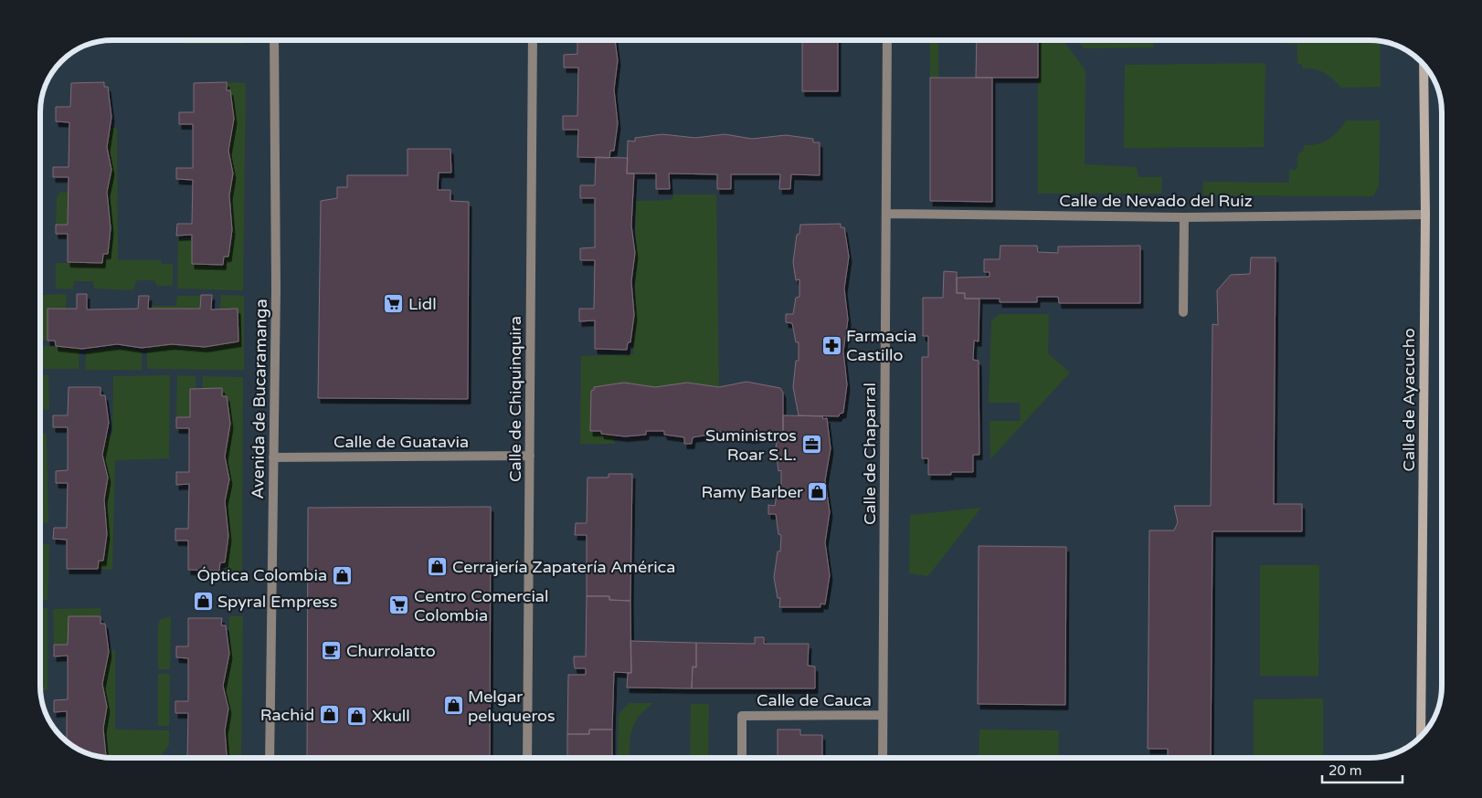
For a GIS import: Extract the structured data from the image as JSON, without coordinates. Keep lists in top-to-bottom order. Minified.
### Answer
{"streets":{"main road":["Calle de Ayacucho"],"street":["Calle de Nevado del Ruiz","Avenida de Bucaramanga","Calle de Chiquinquira","Calle de Guatavia","Calle de Chaparral","Calle de Cauca"]},"crossings":[["Calle de Nevado del Ruiz","Calle de Ayacucho"],["Calle de Nevado del Ruiz","Calle de Chaparral"],["Avenida de Bucaramanga","Calle de Guatavia"],["Calle de Chiquinquira","Calle de Guatavia"],["Calle de Chaparral","Calle de Cauca"]],"places":{"supermarket":["Lidl","Centro Comercial Colombia"],"pharmacy":["Farmacia Castillo"],"office":["Suministros Roar S.L."],"shop":["Ramy Barber","Cerrajería Zapatería América","Óptica Colombia","Spyral Empress","Melgar peluqueros","Rachid","Xkull"],"cafe":["Churrolatto"]},"scale_bar":"20 m"}
